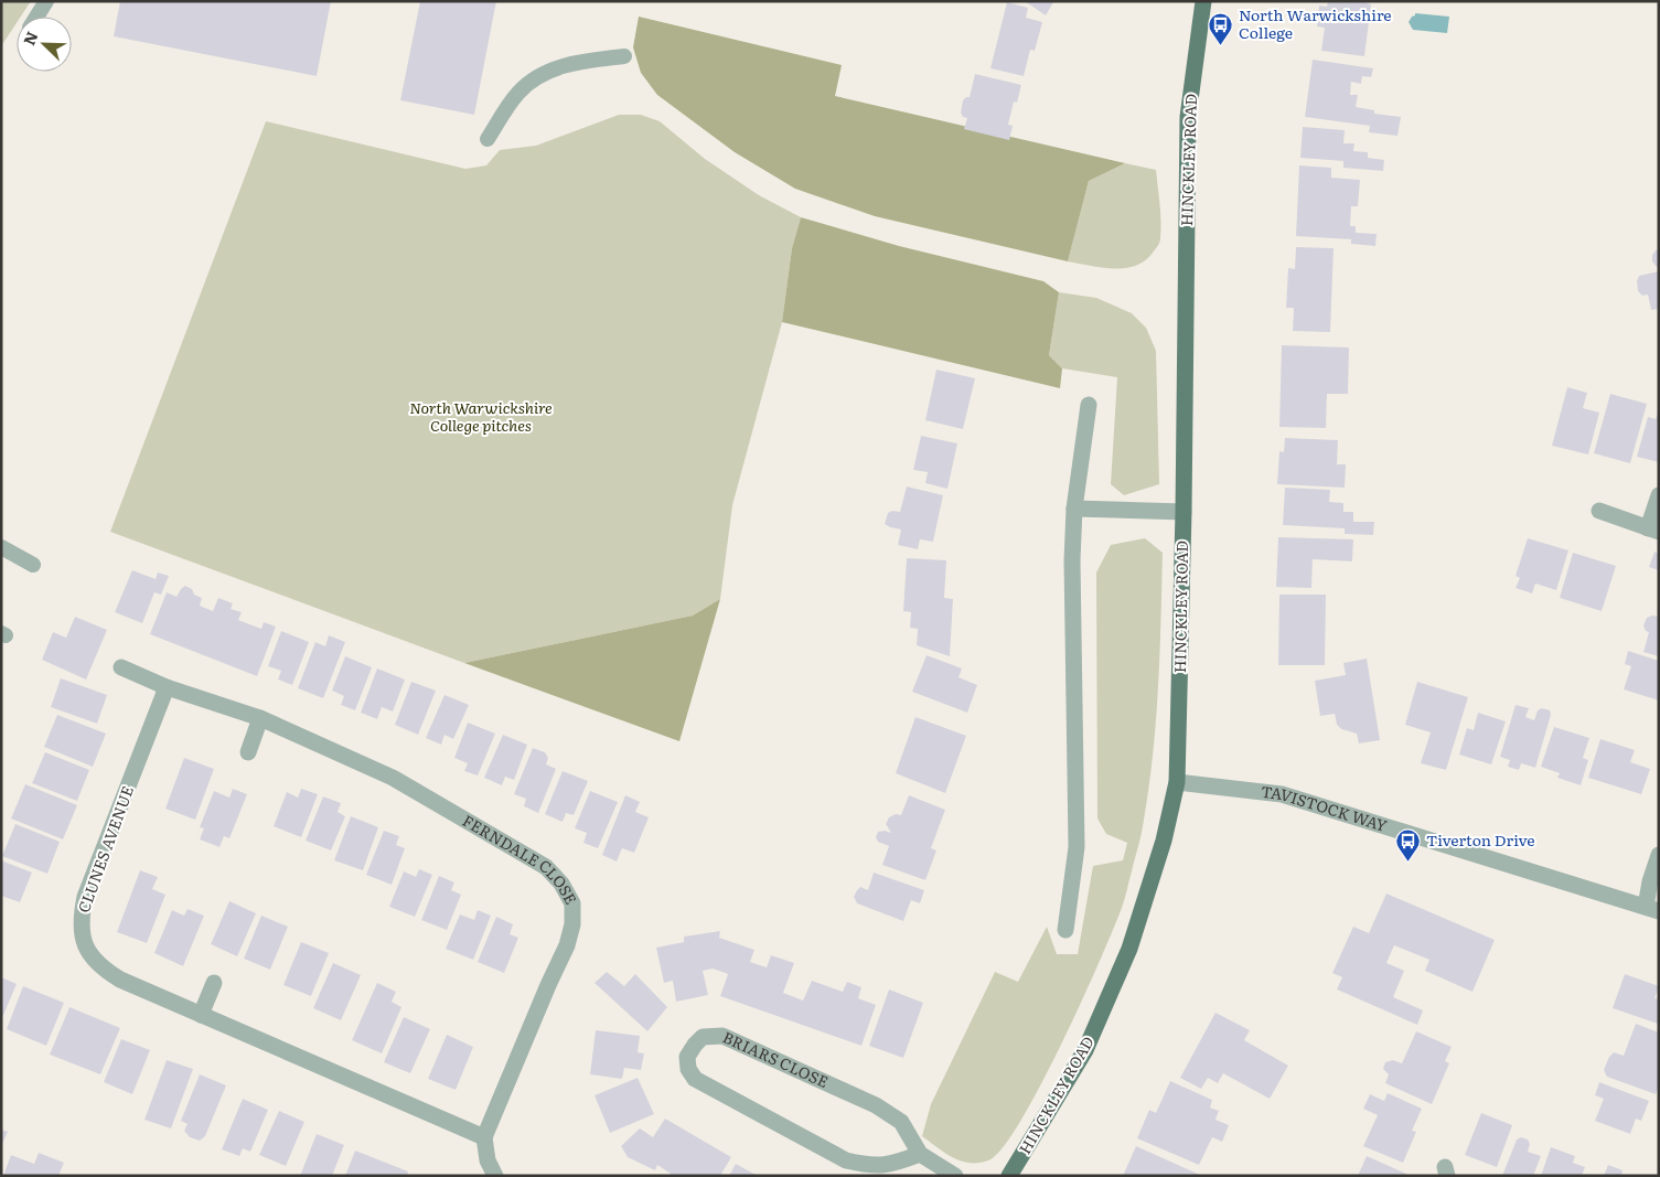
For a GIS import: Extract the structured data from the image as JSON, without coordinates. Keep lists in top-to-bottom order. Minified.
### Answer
{"streets":{"main road":["HINCKLEY ROAD"],"street":["TAVISTOCK WAY","CLUNES AVENUE","FERNDALE CLOSE","BRIARS CLOSE"]},"crossings":[["HINCKLEY ROAD","TAVISTOCK WAY"],["CLUNES AVENUE","FERNDALE CLOSE"]],"parks":["North Warwickshire College pitches"],"places":{"bus stop":["North Warwickshire College","Tiverton Drive"]},"north":"top left"}
